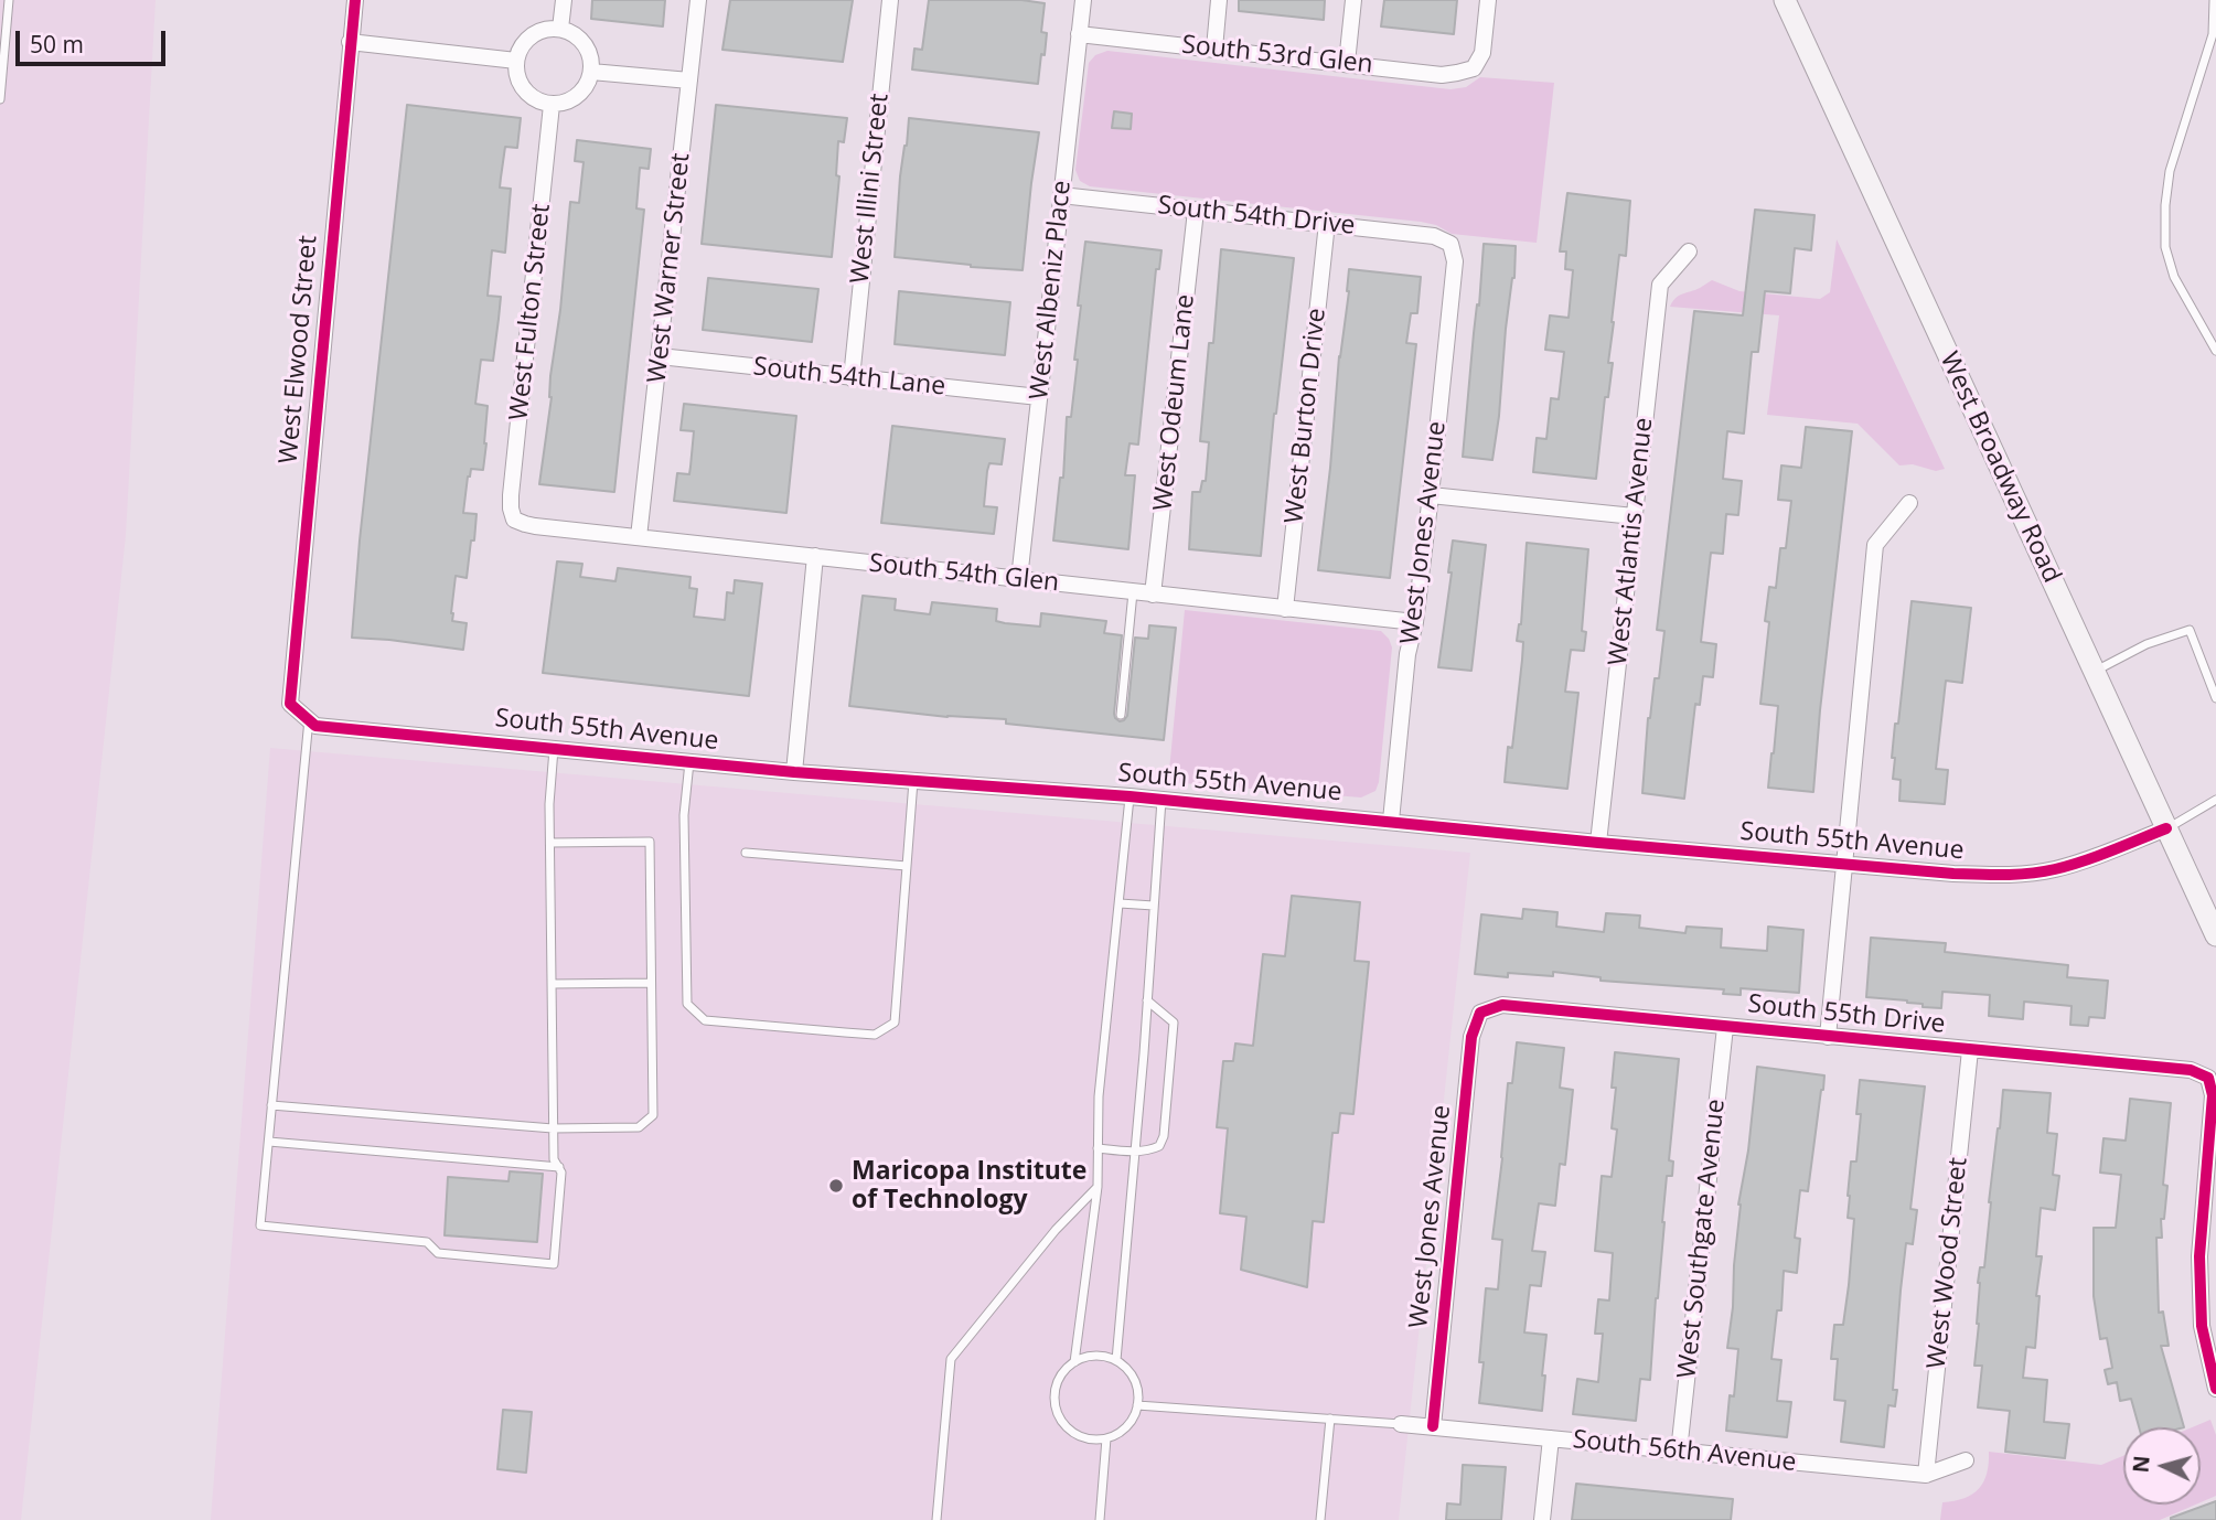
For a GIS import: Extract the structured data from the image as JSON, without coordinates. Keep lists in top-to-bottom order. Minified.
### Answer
{"streets":{"main road":["West Broadway Road"],"street":["South 53rd Glen","West Illini Street","South 54th Drive","West Warner Street","West Albeniz Place","West Fulton Street","West Elwood Street","South 54th Lane","West Odeum Lane","West Burton Drive","West Jones Avenue","West Atlantis Avenue","South 54th Glen","South 55th Avenue","South 55th Drive","West Southgate Avenue","West Wood Street","South 56th Avenue"]},"crossings":[["South 53rd Glen","West Albeniz Place"],["West Illini Street","South 54th Lane"],["South 54th Drive","West Albeniz Place"],["South 54th Drive","West Odeum Lane"],["South 54th Drive","West Burton Drive"],["South 54th Drive","West Jones Avenue"],["West Warner Street","South 54th Lane"],["West Warner Street","South 54th Glen"],["West Albeniz Place","South 54th Lane"],["West Albeniz Place","South 54th Glen"],["West Fulton Street","South 54th Glen"],["West Elwood Street","South 55th Avenue"],["West Odeum Lane","South 54th Glen"],["West Burton Drive","South 54th Glen"],["West Broadway Road","South 55th Avenue"],["West Jones Avenue","South 54th Glen"],["West Jones Avenue","South 55th Avenue"],["West Jones Avenue","South 55th Drive"],["West Jones Avenue","South 56th Avenue"],["West Atlantis Avenue","South 55th Avenue"],["South 55th Drive","West Southgate Avenue"],["South 55th Drive","West Wood Street"],["West Southgate Avenue","South 56th Avenue"],["West Wood Street","South 56th Avenue"]],"places":["Maricopa Institute of Technology"],"scale_bar":"50 m","north":"left"}
